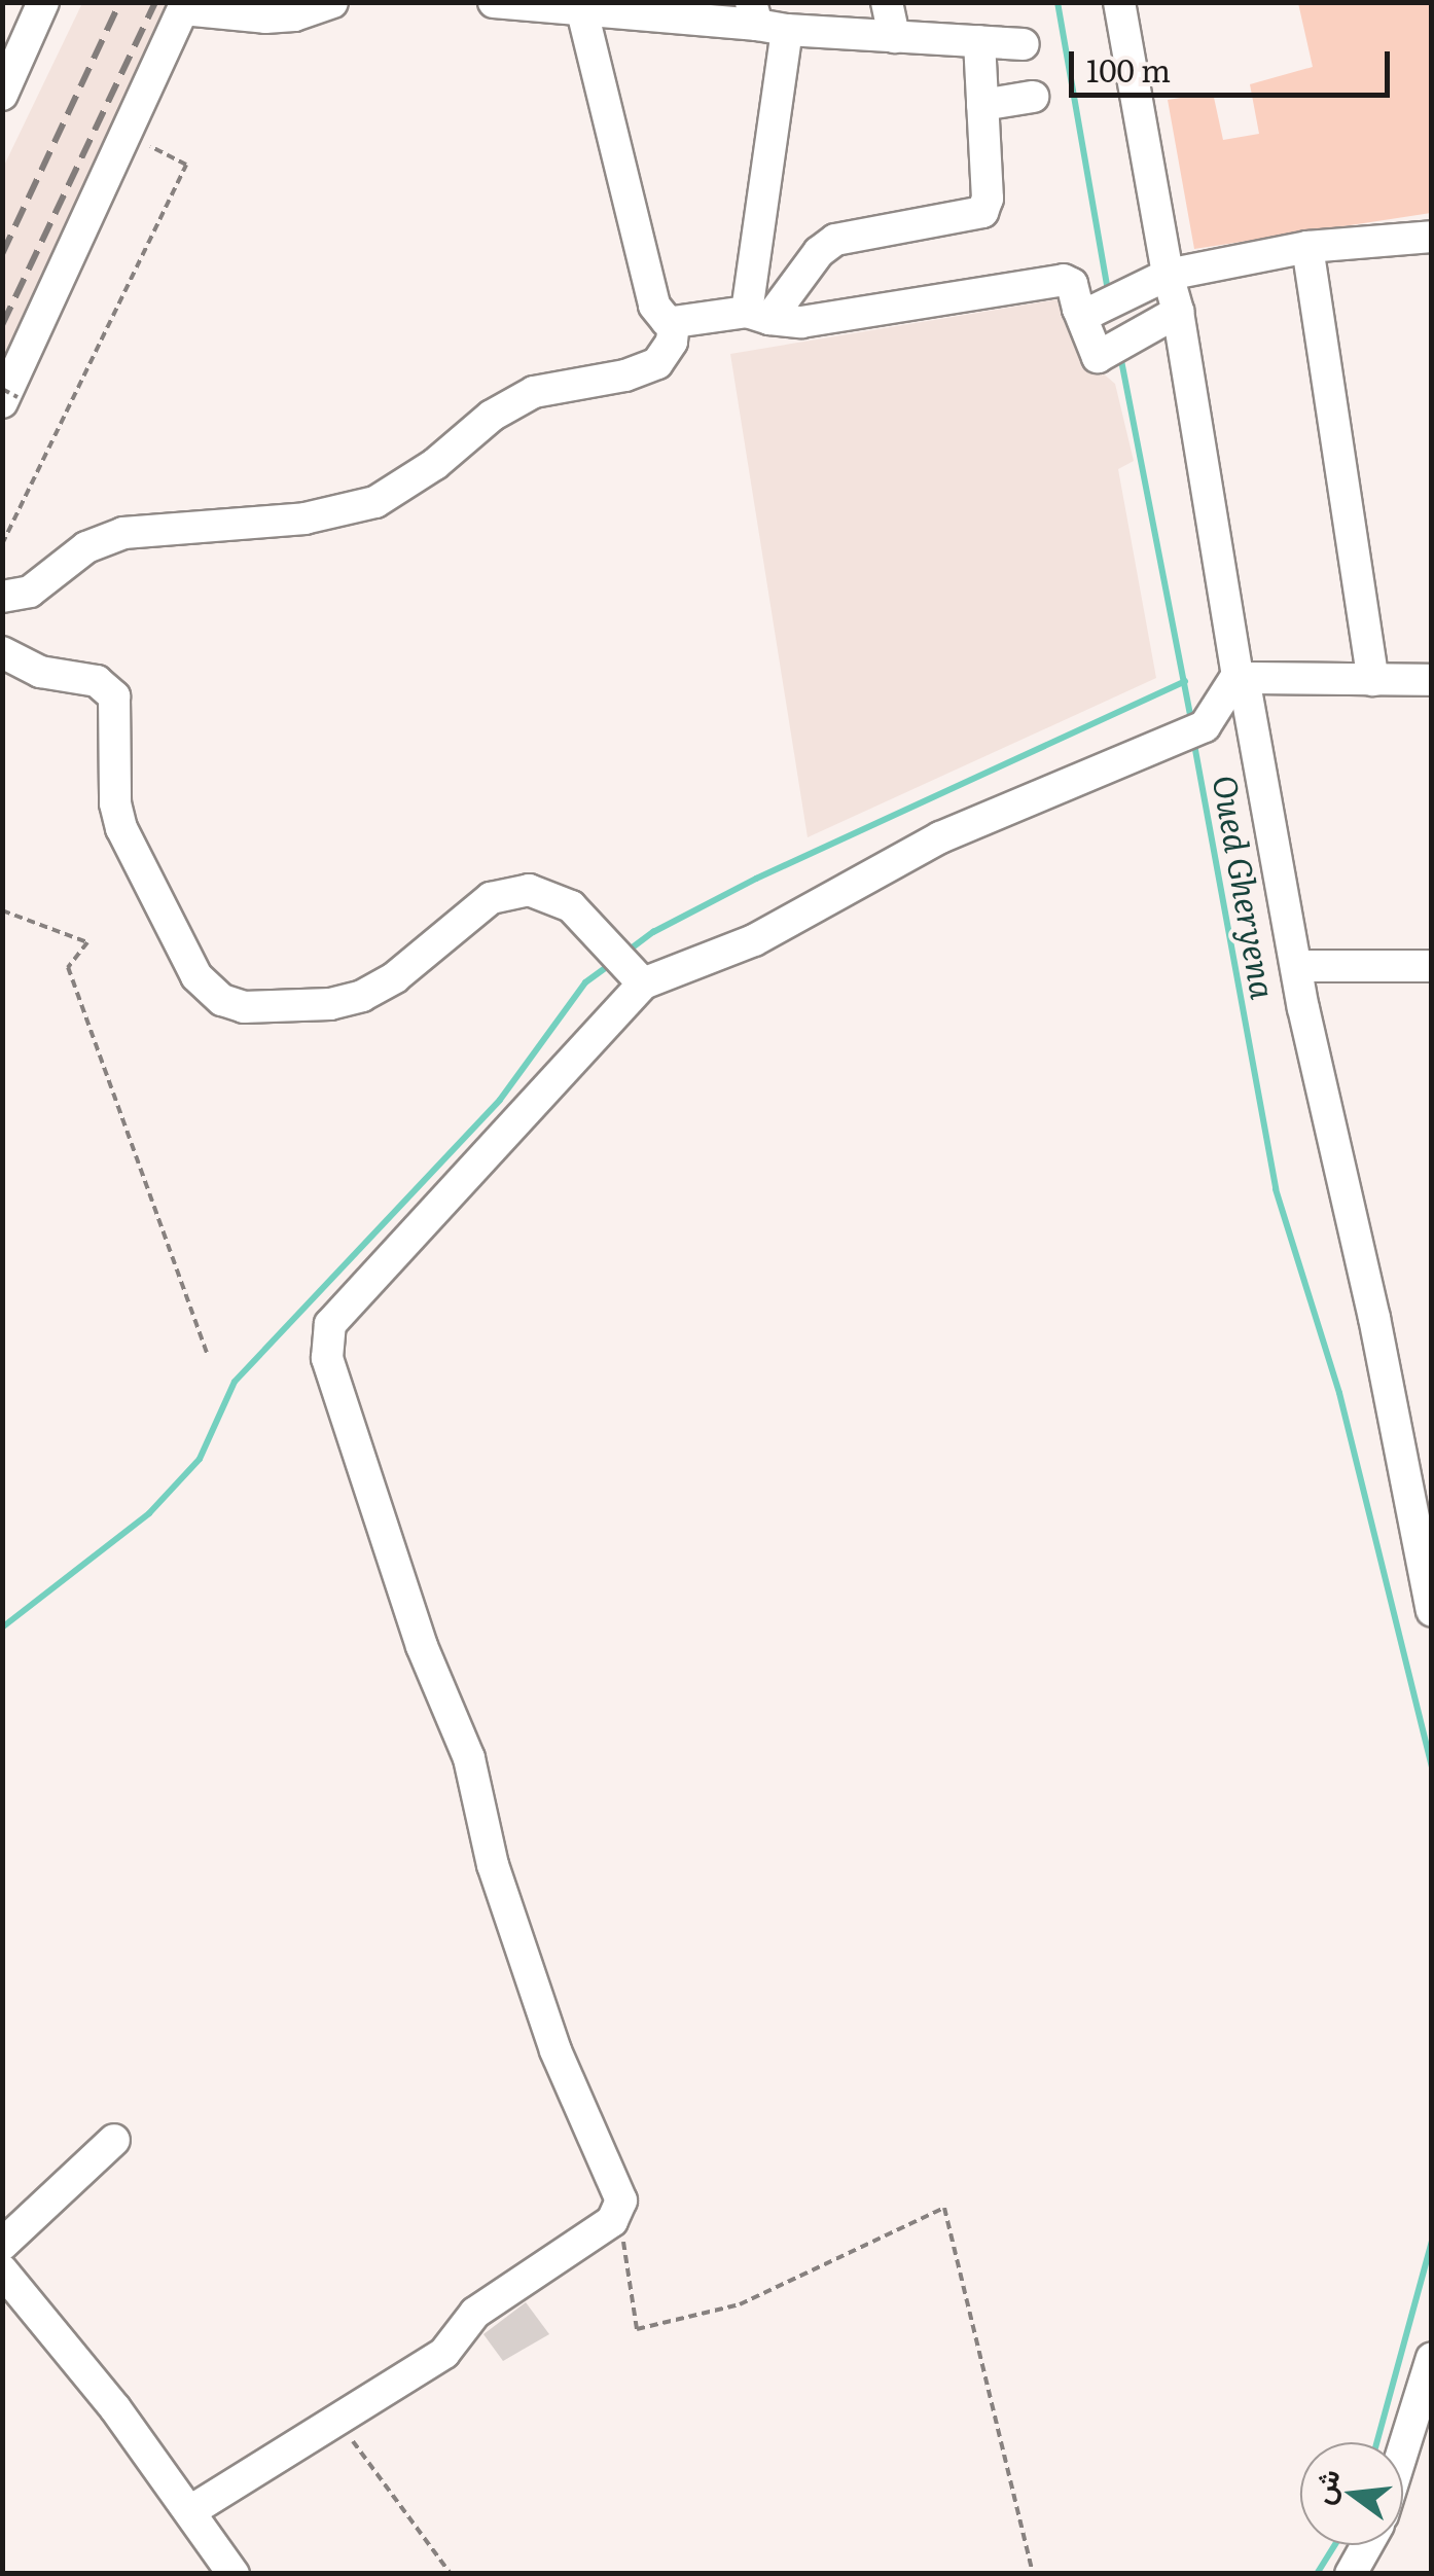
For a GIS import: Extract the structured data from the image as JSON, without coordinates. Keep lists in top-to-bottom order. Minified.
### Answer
{"water":["Oued Gheryena"],"scale_bar":"100 m","north":"left"}
